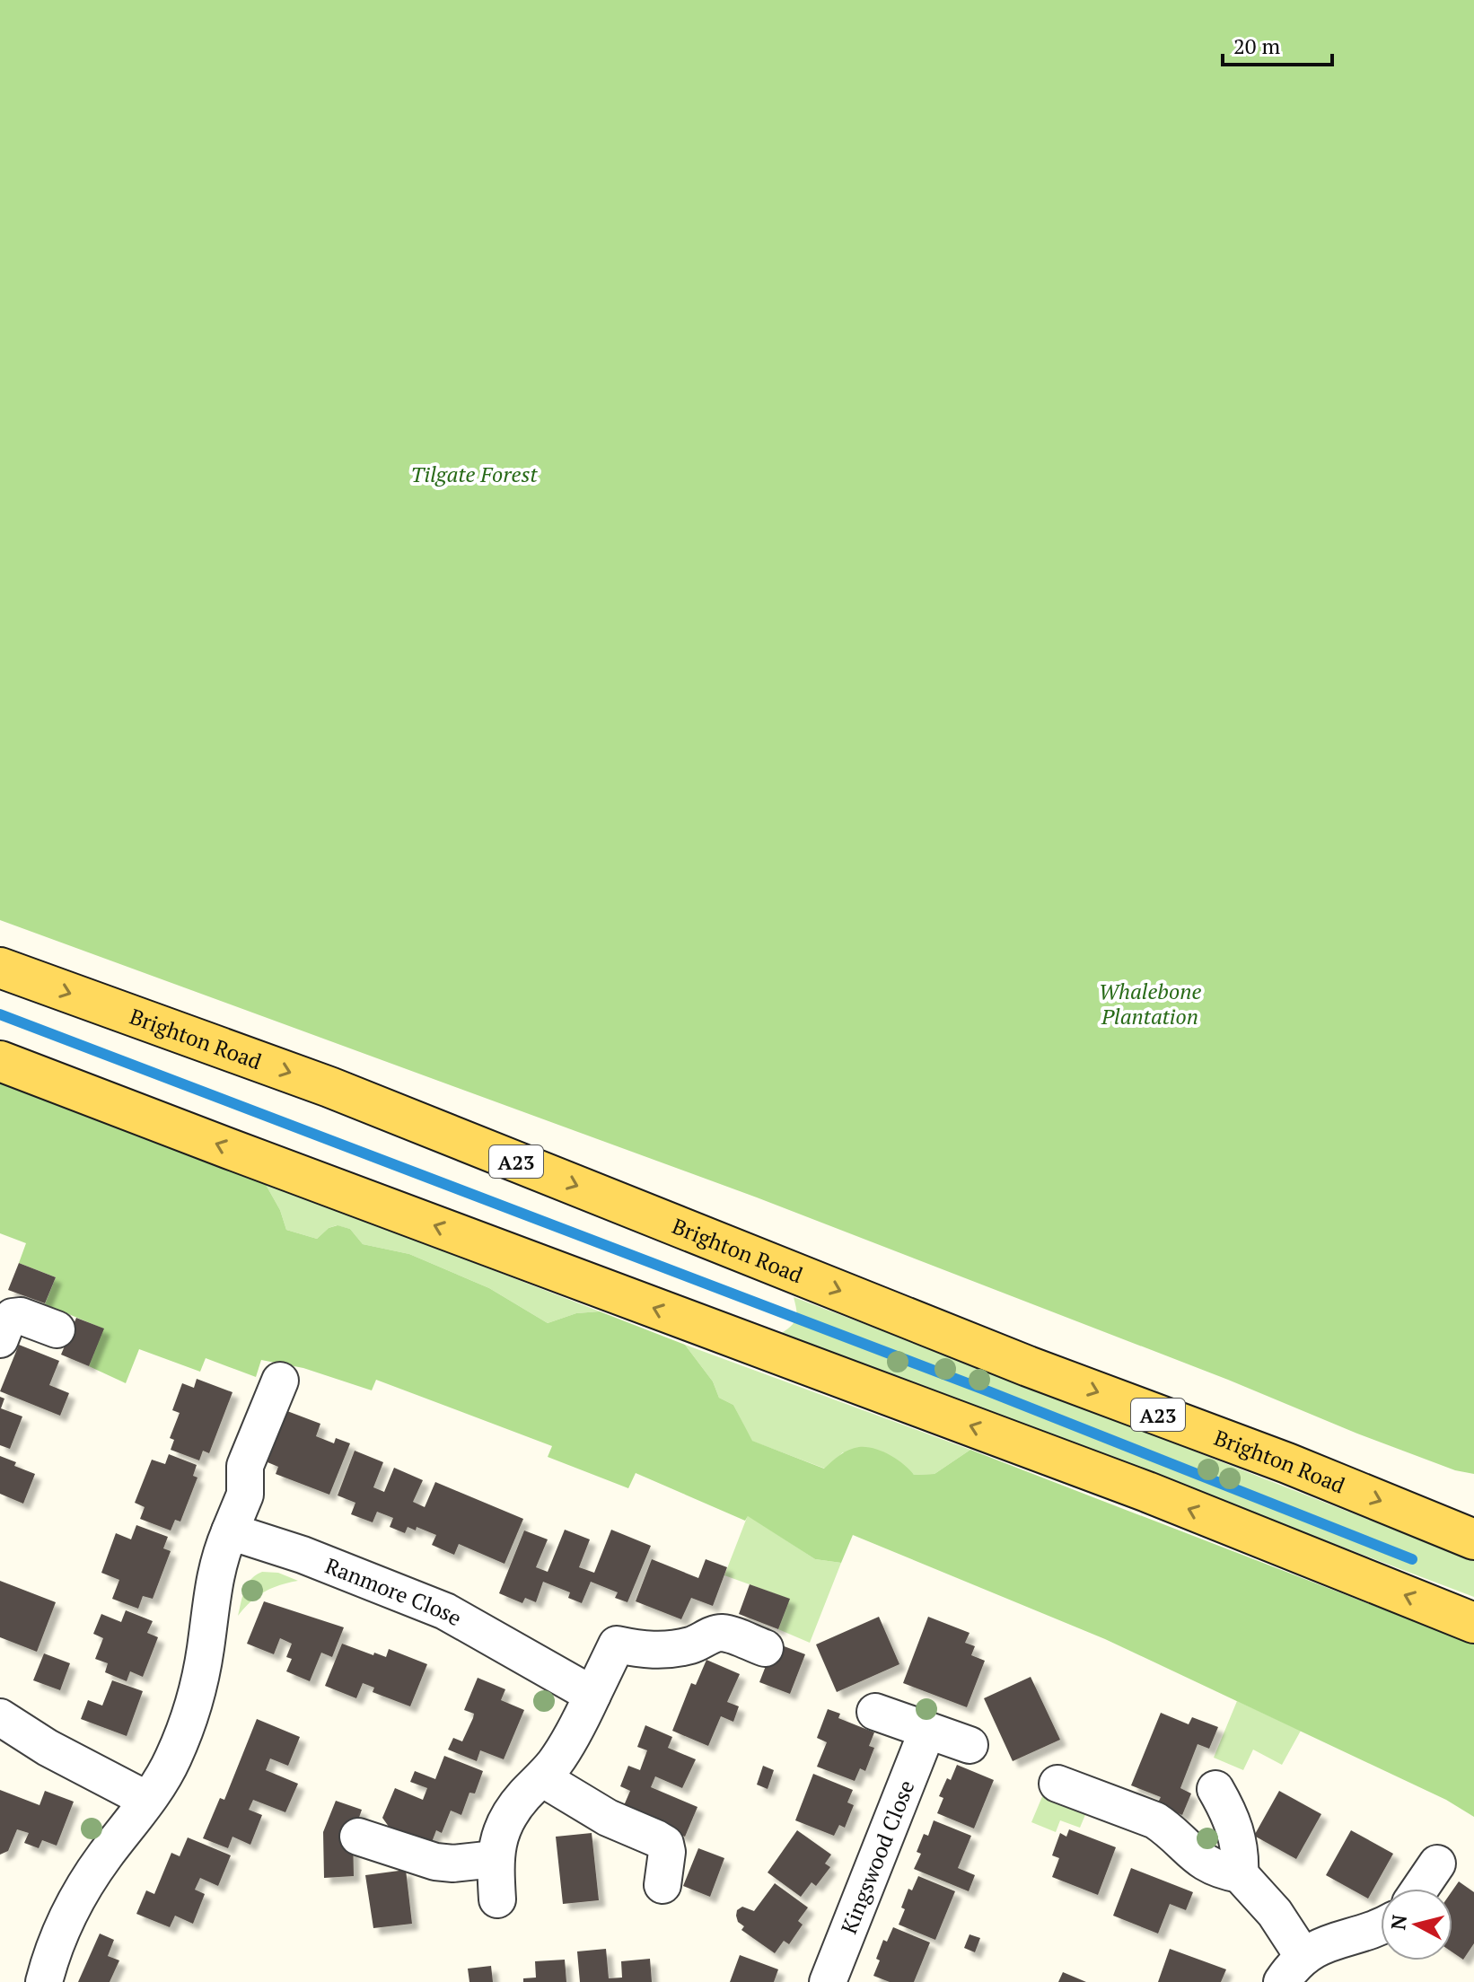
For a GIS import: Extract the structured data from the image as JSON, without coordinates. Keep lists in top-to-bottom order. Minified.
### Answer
{"streets":{"main road":["Brighton Road","A23"],"street":["Ranmore Close","Kingswood Close"]},"parks":["Tilgate Forest","Whalebone Plantation"],"scale_bar":"20 m","north":"left"}
